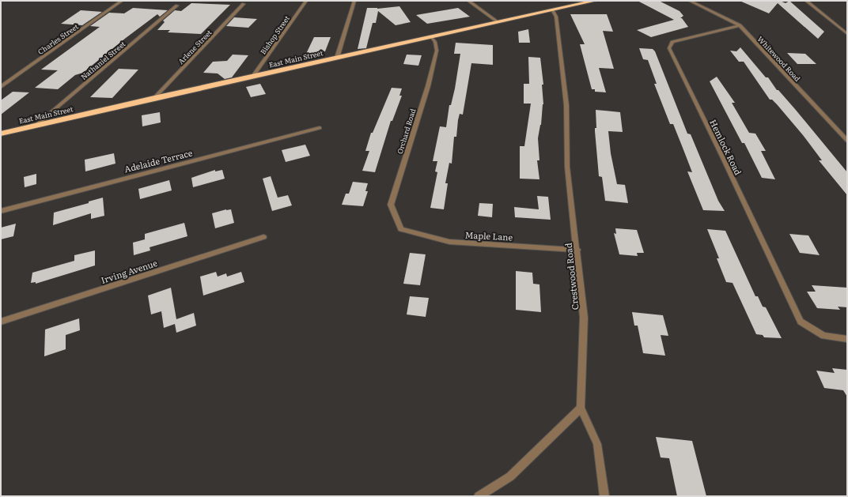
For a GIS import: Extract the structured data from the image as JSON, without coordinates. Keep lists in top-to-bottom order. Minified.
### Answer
{"streets":{"highway":["East Main Street"],"street":["Bishop Street","Charles Street","Arlene Street","Whitewood Road","Nathaniel Street","Orchard Road","Hemlock Road","Adelaide Terrace","Maple Lane","Irving Avenue","Crestwood Road"]},"crossings":[["Bishop Street","East Main Street"],["Arlene Street","East Main Street"],["East Main Street","Nathaniel Street"],["East Main Street","Orchard Road"],["East Main Street","Crestwood Road"],["Whitewood Road","Hemlock Road"],["Orchard Road","Maple Lane"],["Maple Lane","Crestwood Road"]]}
